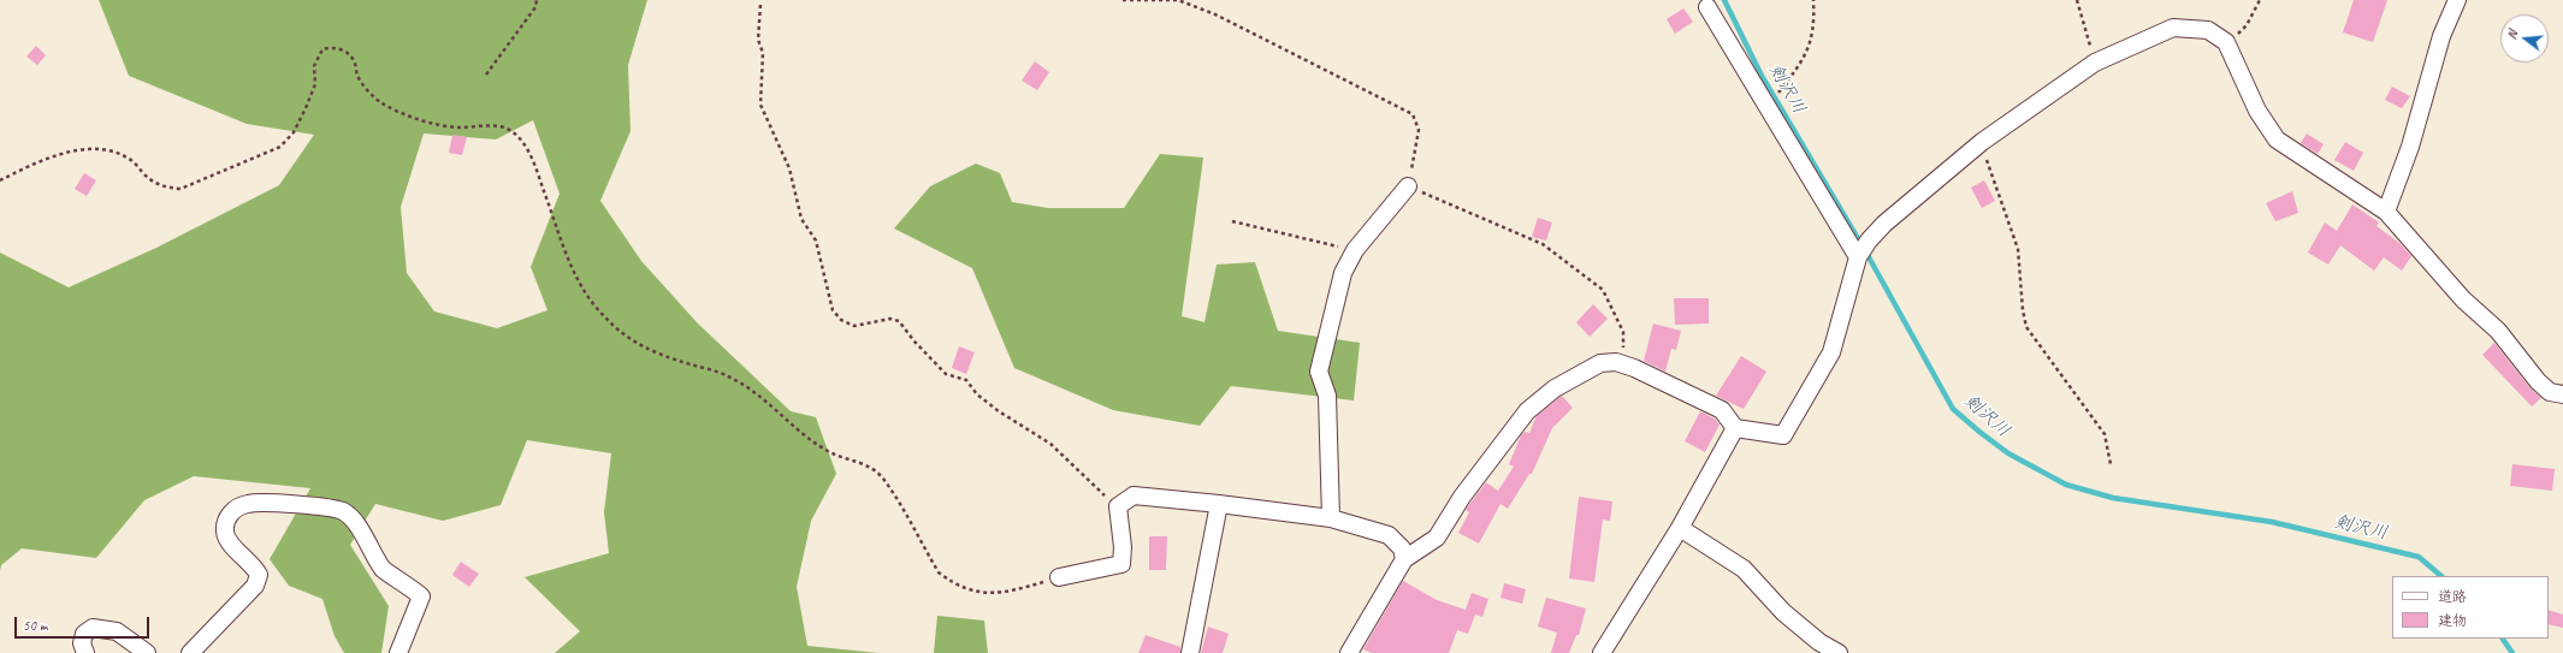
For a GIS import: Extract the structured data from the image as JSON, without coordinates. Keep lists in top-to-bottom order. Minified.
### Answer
{"water":["剣沢川"],"legend":["道路","建物"],"scale_bar":"50 m","north":"left"}
